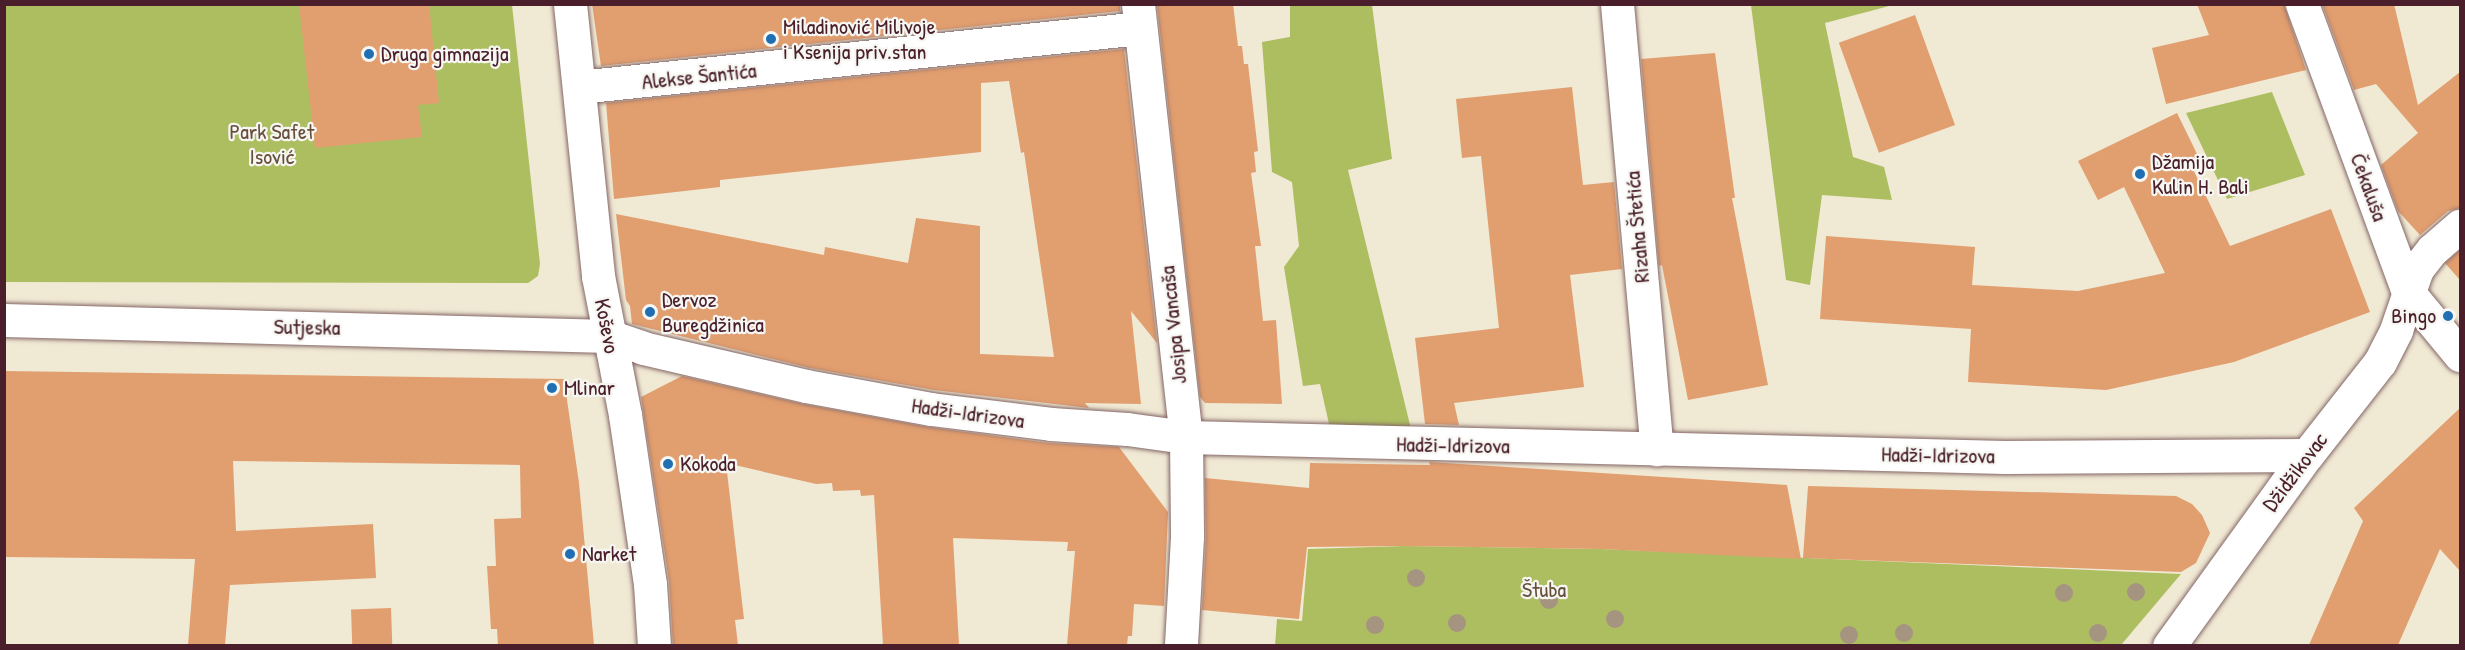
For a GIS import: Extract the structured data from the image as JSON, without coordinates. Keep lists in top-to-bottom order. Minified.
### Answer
{"streets":{"street":["Alekse Šantića","Čekaluša","Rizaha Štetića","Josipa Vancaša","Koševo","Sutjeska","Hadži-Idrizova","Džidžikovac"]},"crossings":[["Alekse Šantića","Josipa Vancaša"],["Alekse Šantića","Koševo"],["Čekaluša","Džidžikovac"],["Rizaha Štetića","Hadži-Idrizova"],["Josipa Vancaša","Hadži-Idrizova"],["Koševo","Sutjeska"],["Koševo","Hadži-Idrizova"],["Sutjeska","Hadži-Idrizova"],["Hadži-Idrizova","Džidžikovac"]],"parks":["Park Safet Isović","Štuba"],"places":["Miladinović Milivoje i Ksenija priv.stan","Druga gimnazija","Džamija Kulin H. Bali","Dervoz Buregdžinica","Bingo","Mlinar","Kokoda","Narket"]}
